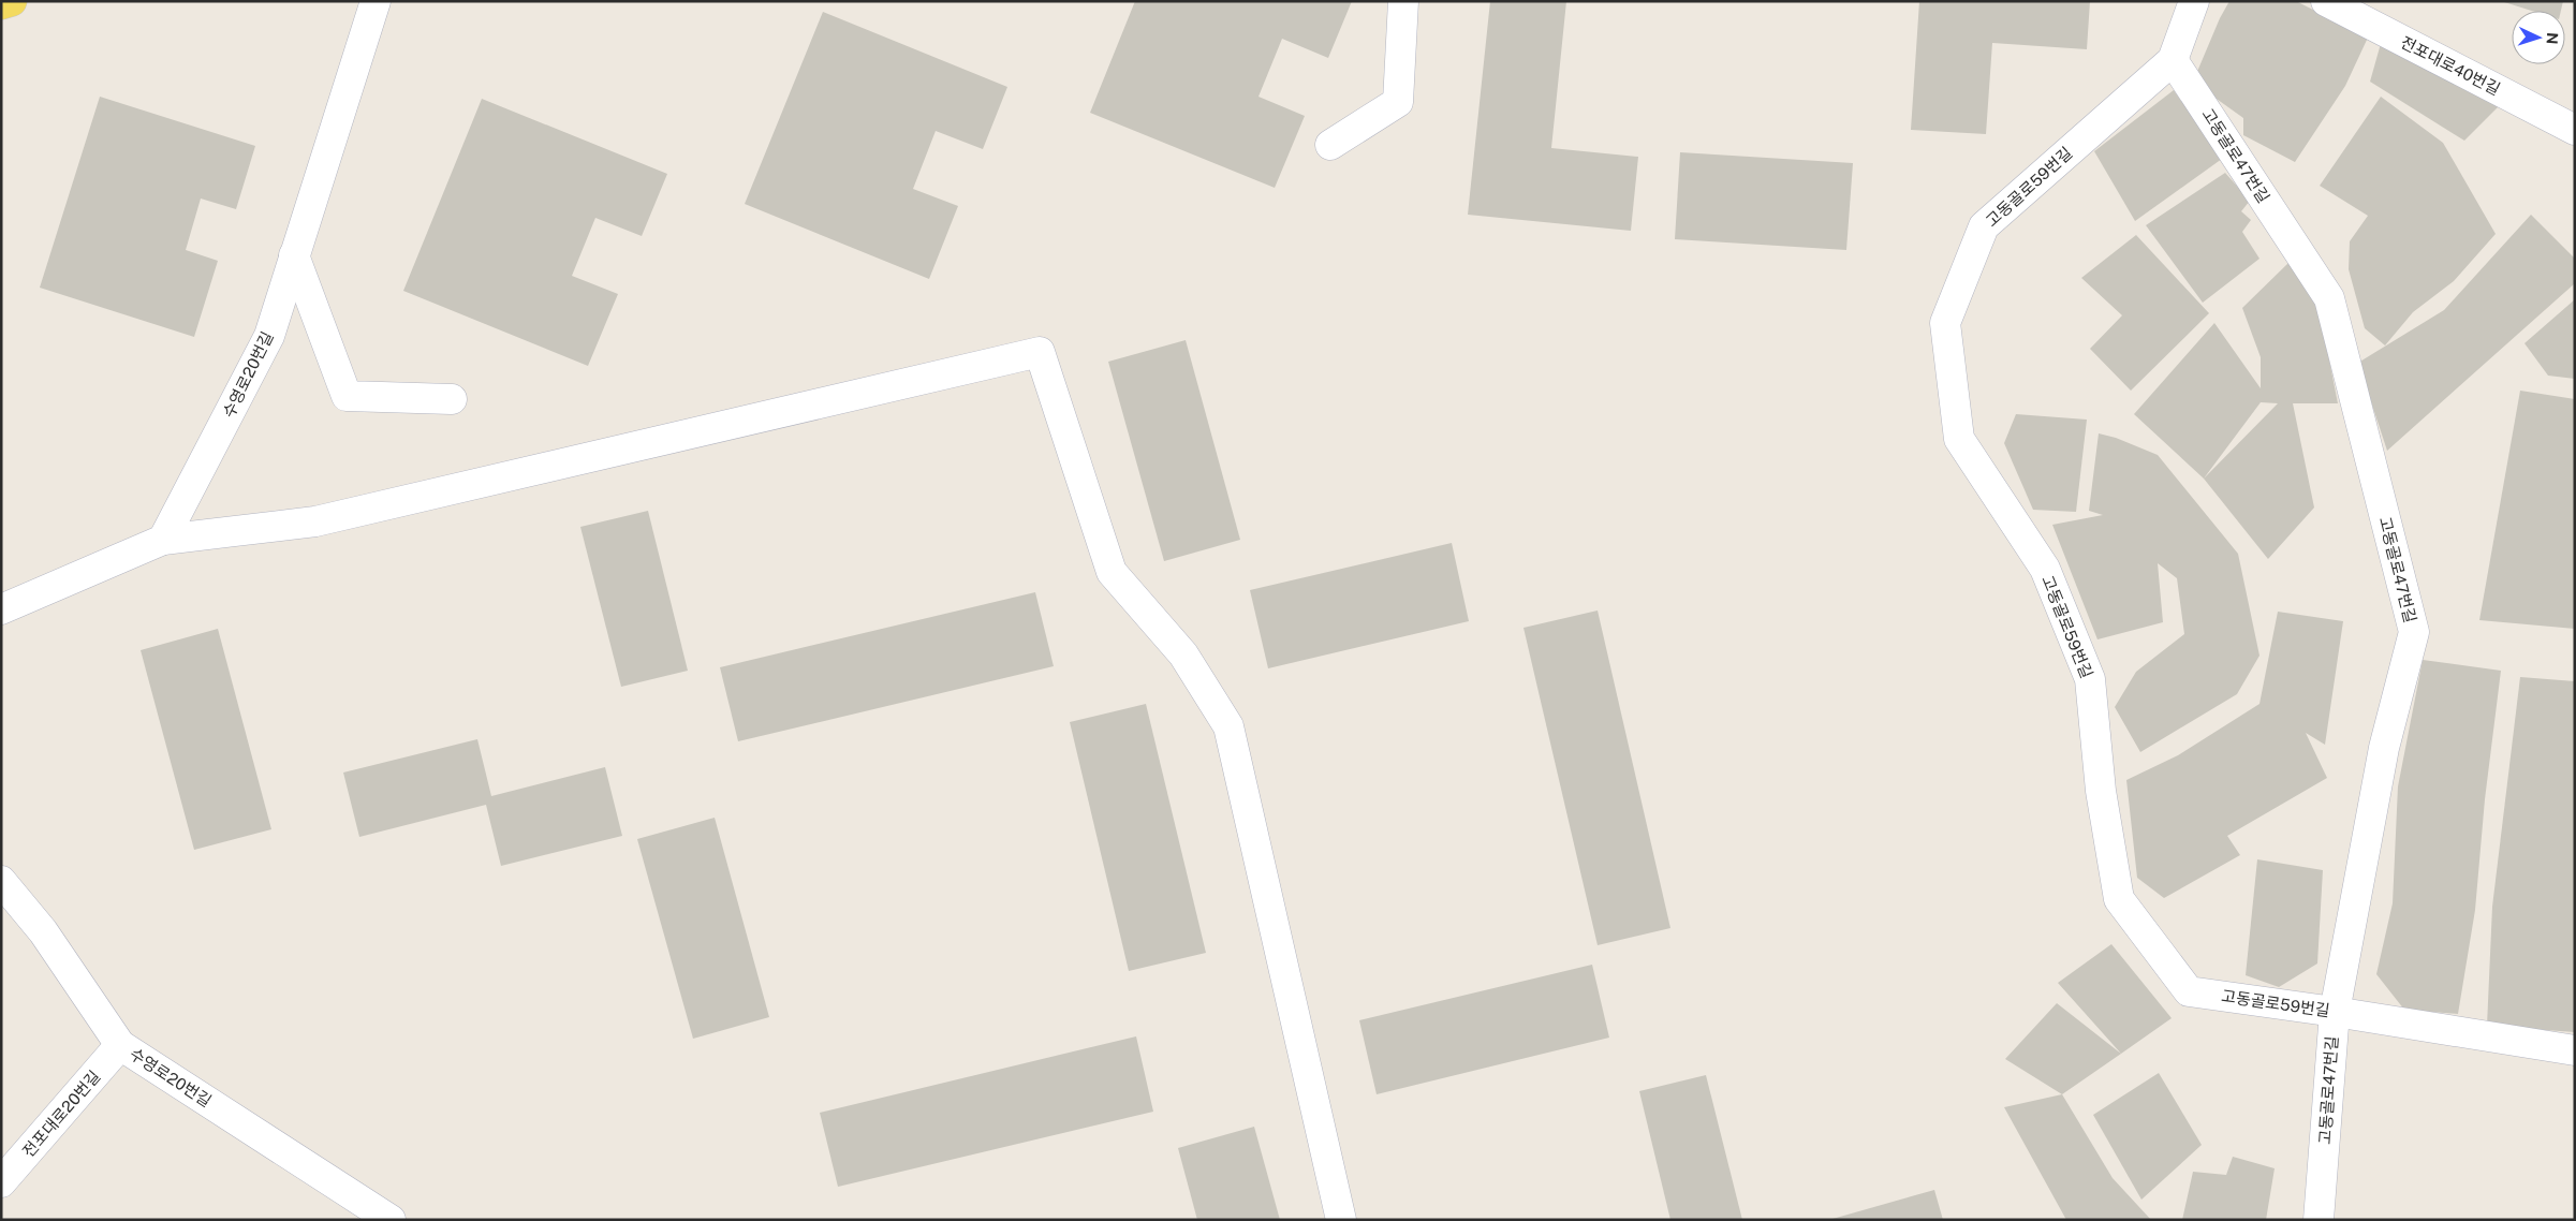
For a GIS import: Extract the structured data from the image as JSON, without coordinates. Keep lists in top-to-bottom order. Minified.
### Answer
{"streets":{"street":["전포대로40번길","고동골로47번길","고동골로59번길","수영로20번길","전포대로20번길"]},"crossings":[["고동골로47번길","고동골로59번길"],["수영로20번길","전포대로20번길"]],"north":"right"}
